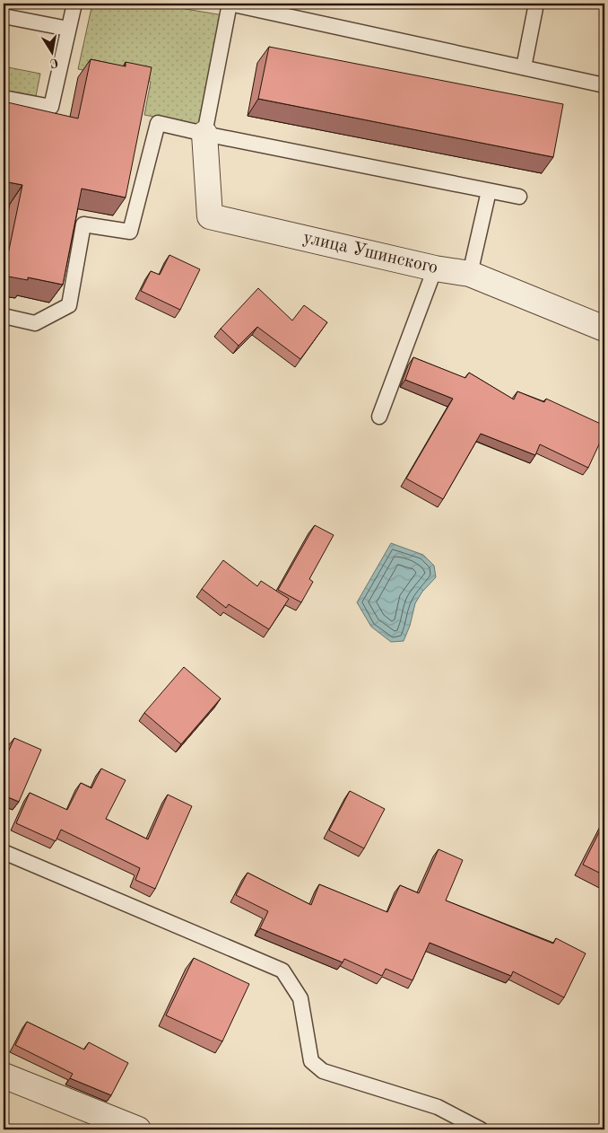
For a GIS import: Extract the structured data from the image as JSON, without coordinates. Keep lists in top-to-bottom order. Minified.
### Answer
{"streets":{"street":["улица Ушинского"]},"north":"bottom"}
